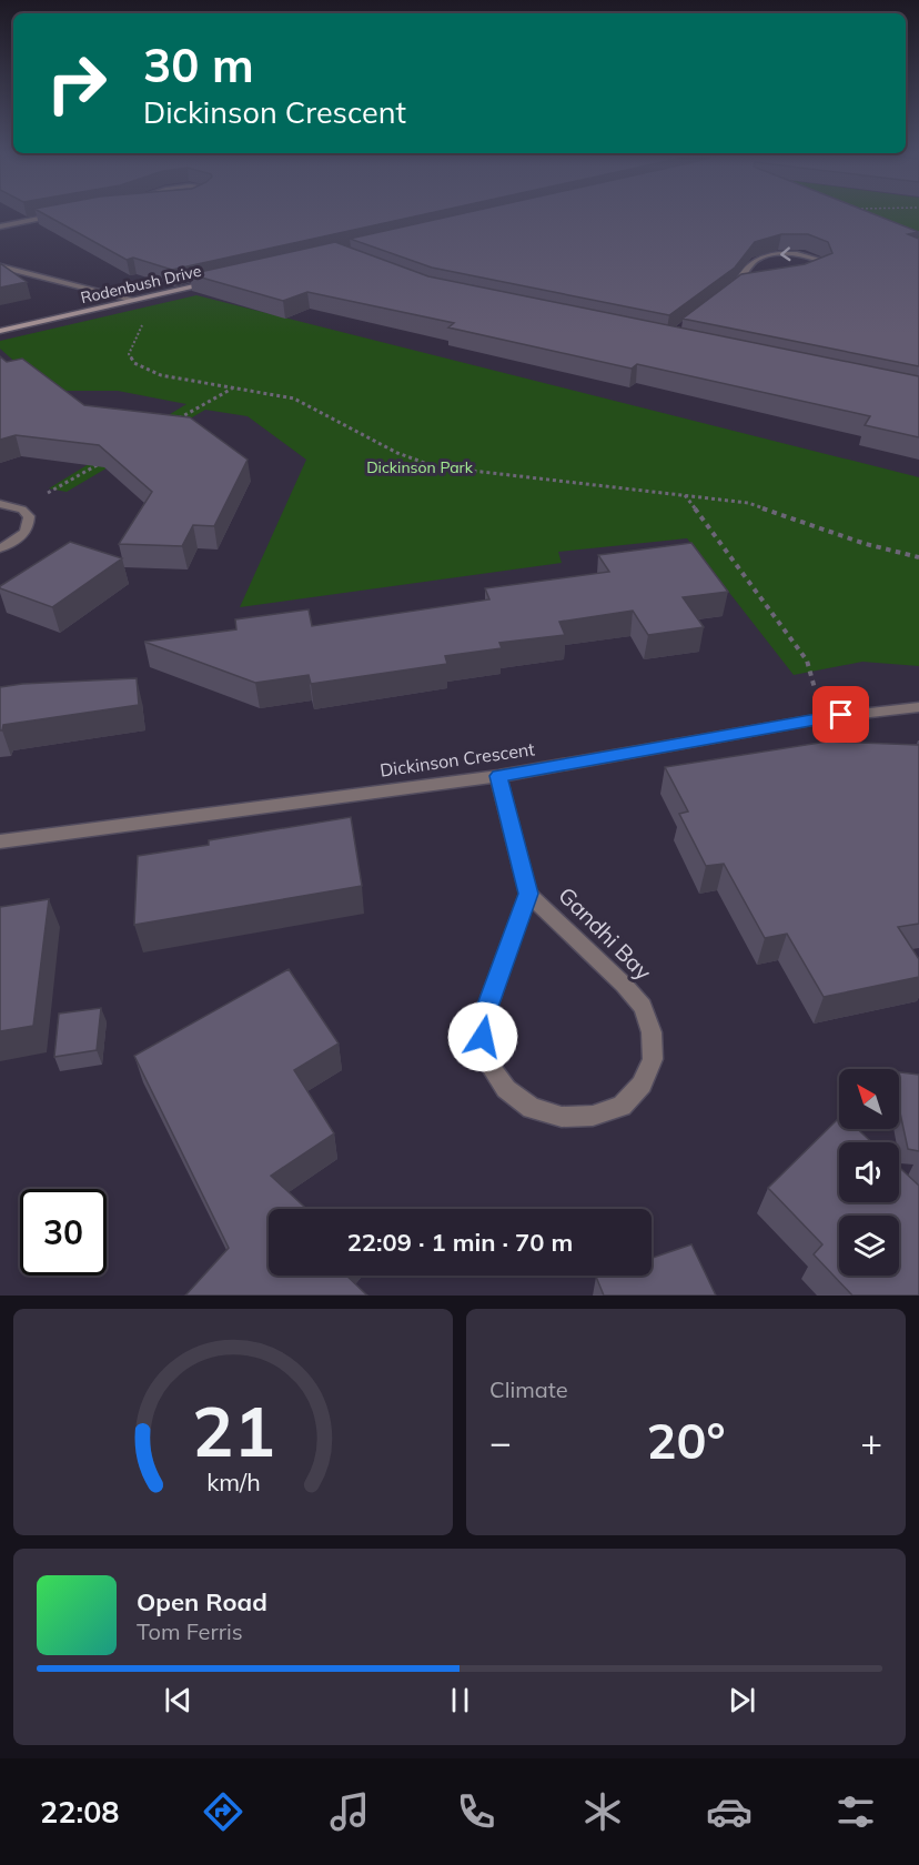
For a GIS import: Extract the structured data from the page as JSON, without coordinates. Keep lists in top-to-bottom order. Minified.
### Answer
{"streets":{"street":["Rodenbush Drive","Dickinson Crescent","Gandhi Bay"]},"crossings":[["Dickinson Crescent","Gandhi Bay"]],"parks":["Dickinson Park"],"north":"top left","page":{"turn":["30 m","Dickinson Crescent"],"limit":"30","trip":"22:09 · 1 min · 70 m","tile":"Climate","heat":["−","20°","+"],"song":["Open Road","Tom Ferris"],"tabs":"22:08","gauge":["21","km/h"]}}
